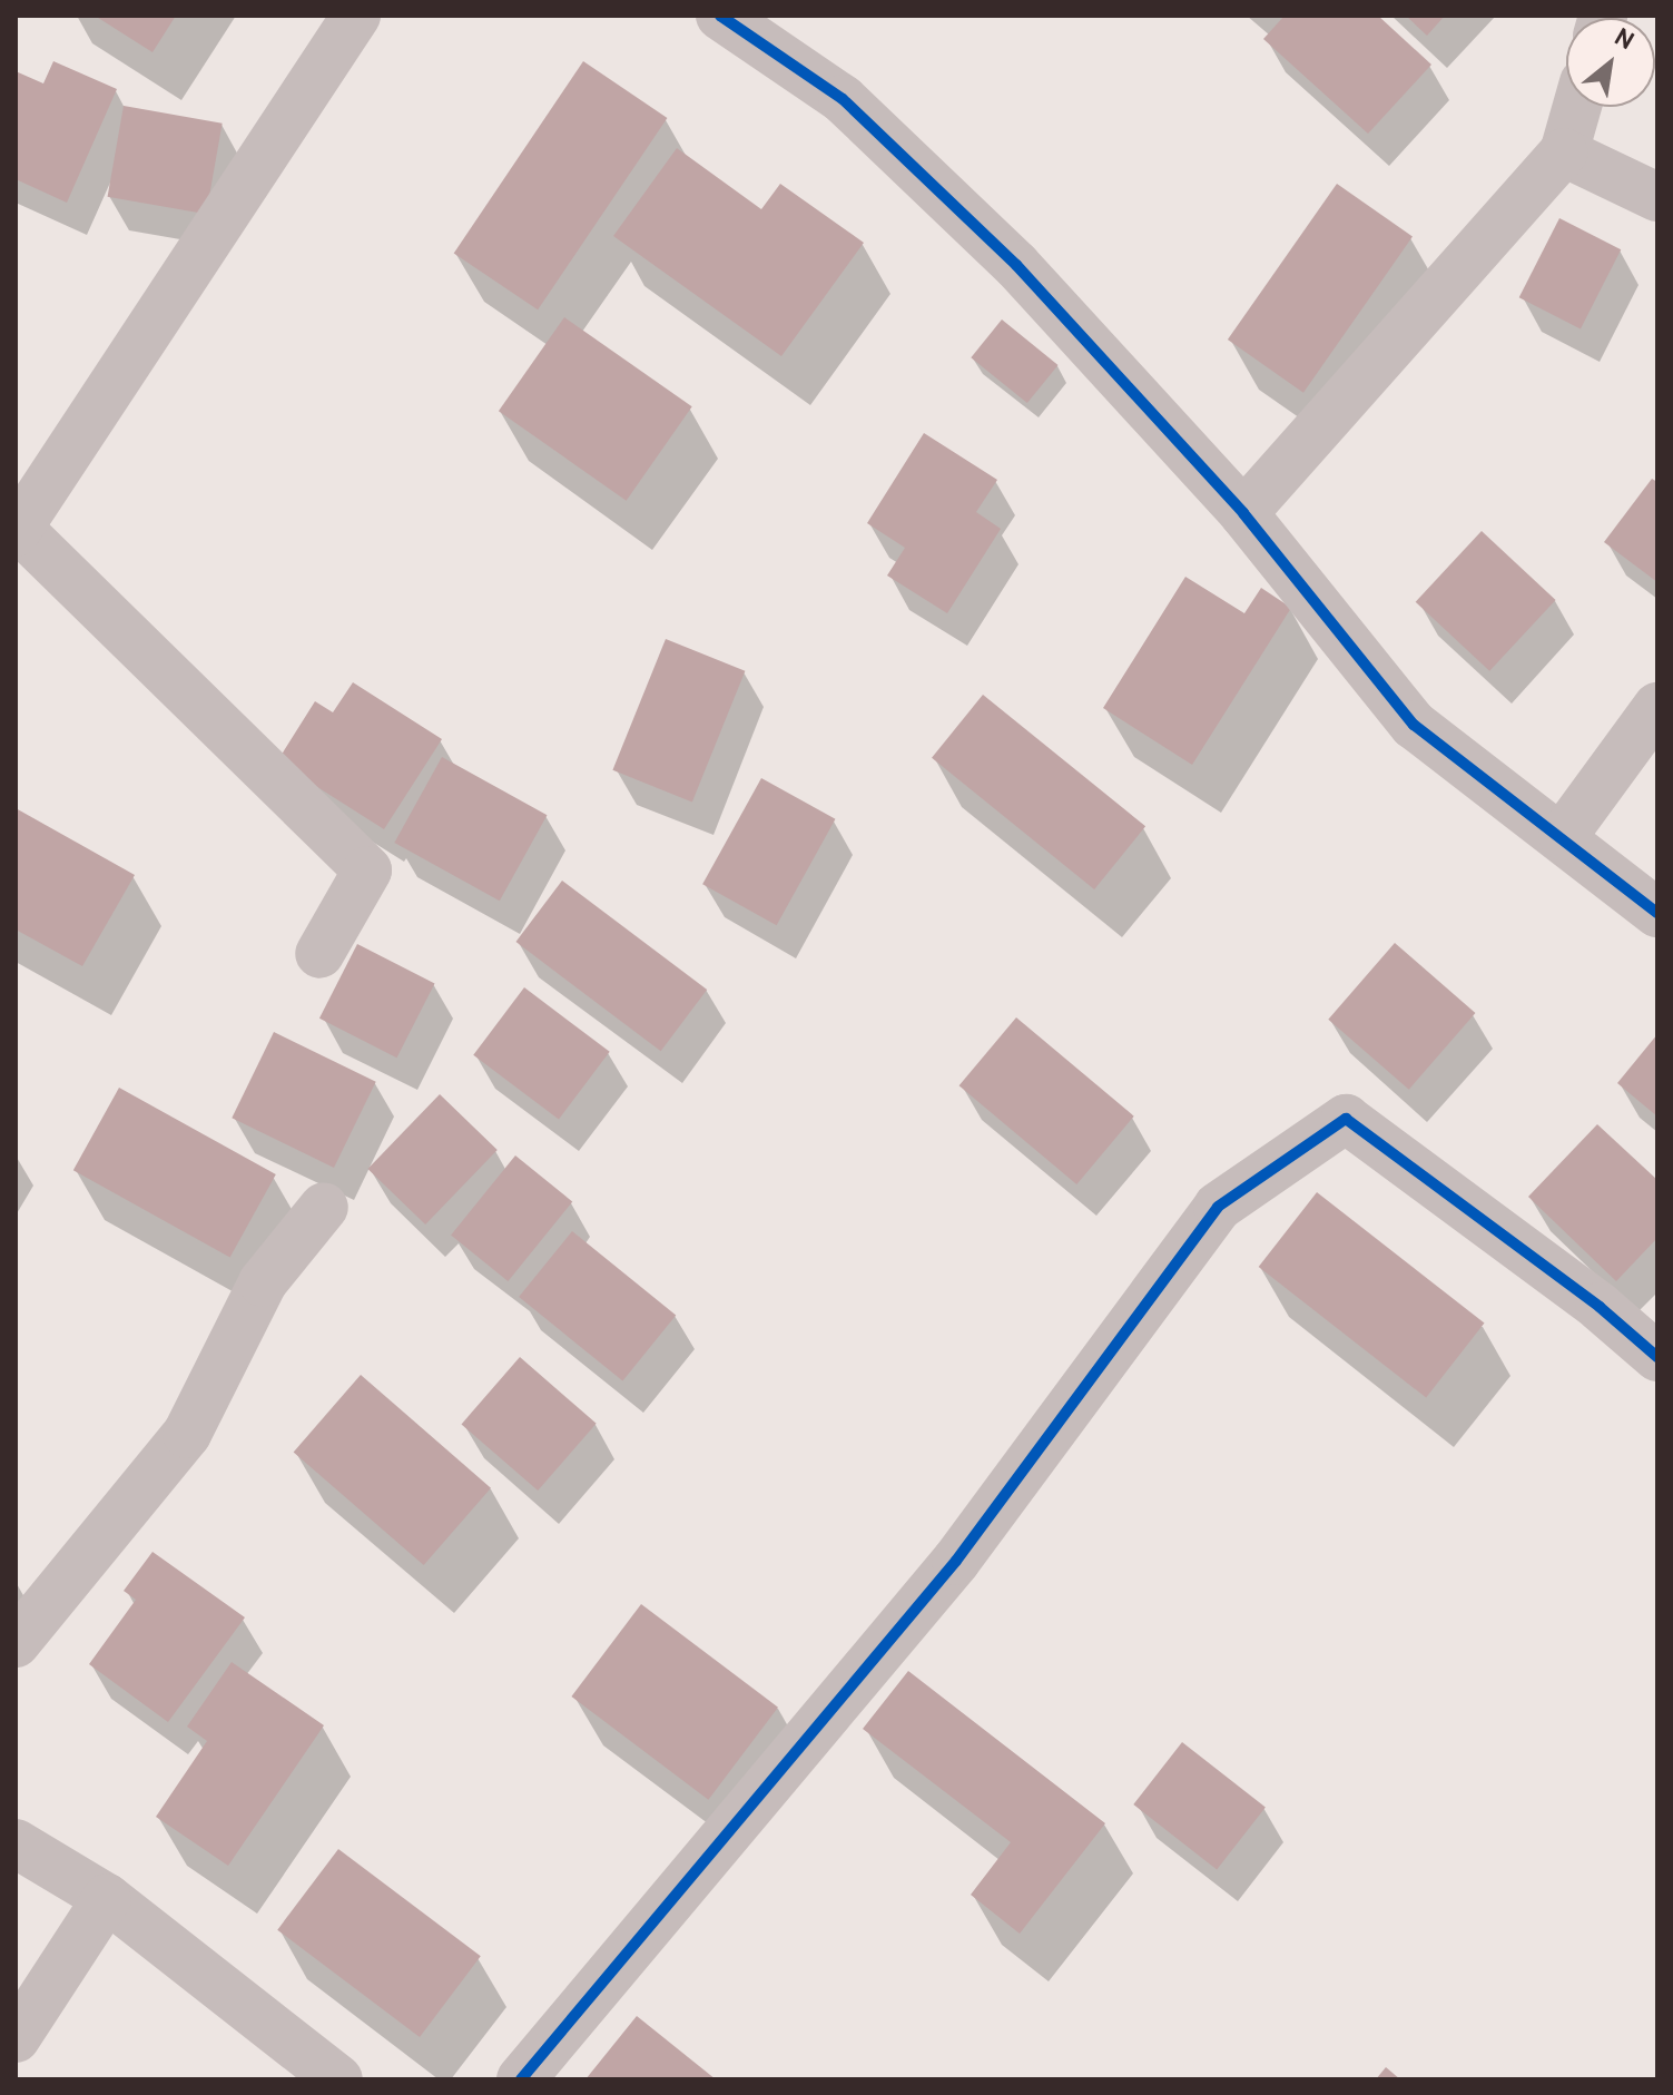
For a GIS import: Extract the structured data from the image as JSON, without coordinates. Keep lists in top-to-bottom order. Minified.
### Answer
{"north":"top right"}
